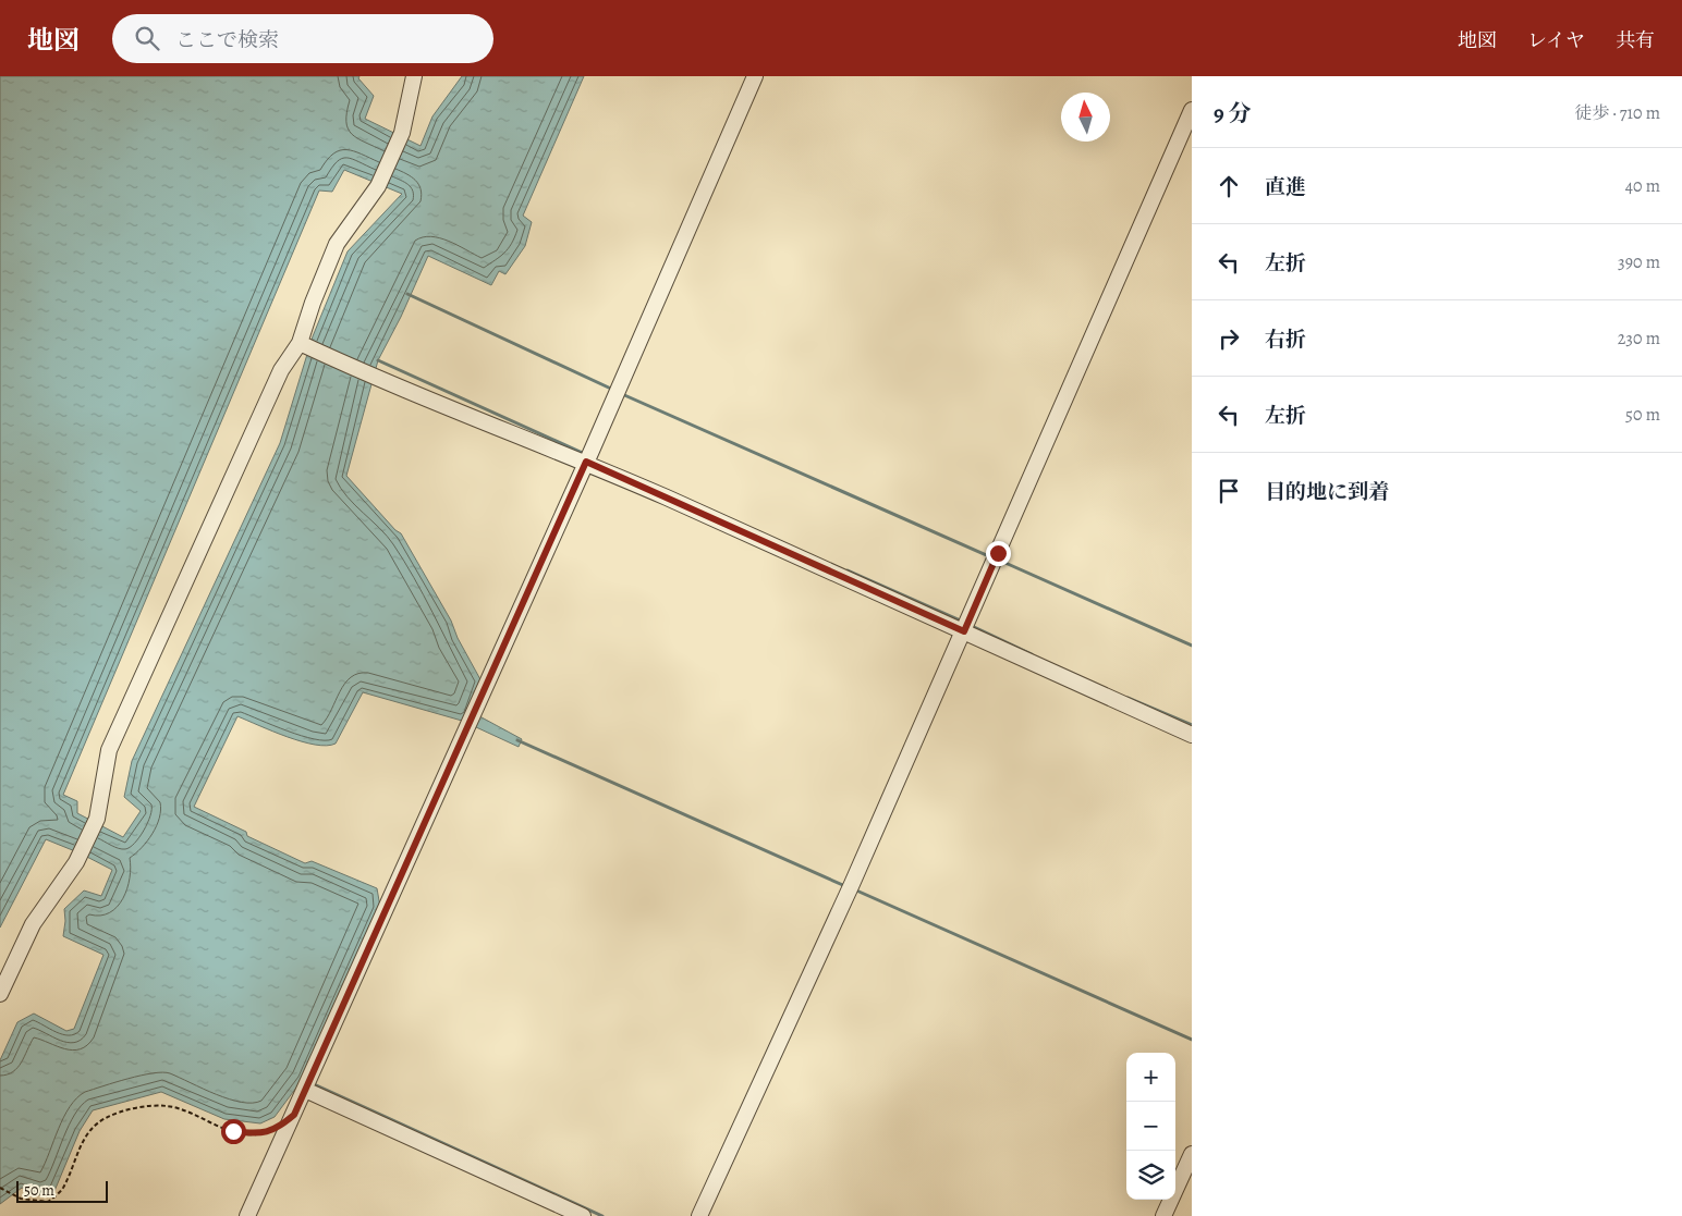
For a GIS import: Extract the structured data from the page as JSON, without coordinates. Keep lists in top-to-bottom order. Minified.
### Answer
{"scale_bar":"50 m","north":"top","page":{"header":"地図","search":"ここで検索","nav":["地図","レイヤ","共有"],"heading":["9 分","徒歩 · 710 m"],"list":[["直進","40 m"],["左折","390 m"],["右折","230 m"],["左折","50 m"],"目的地に到着"],"map_buttons":["+","−"],"scale":"50 m"}}
